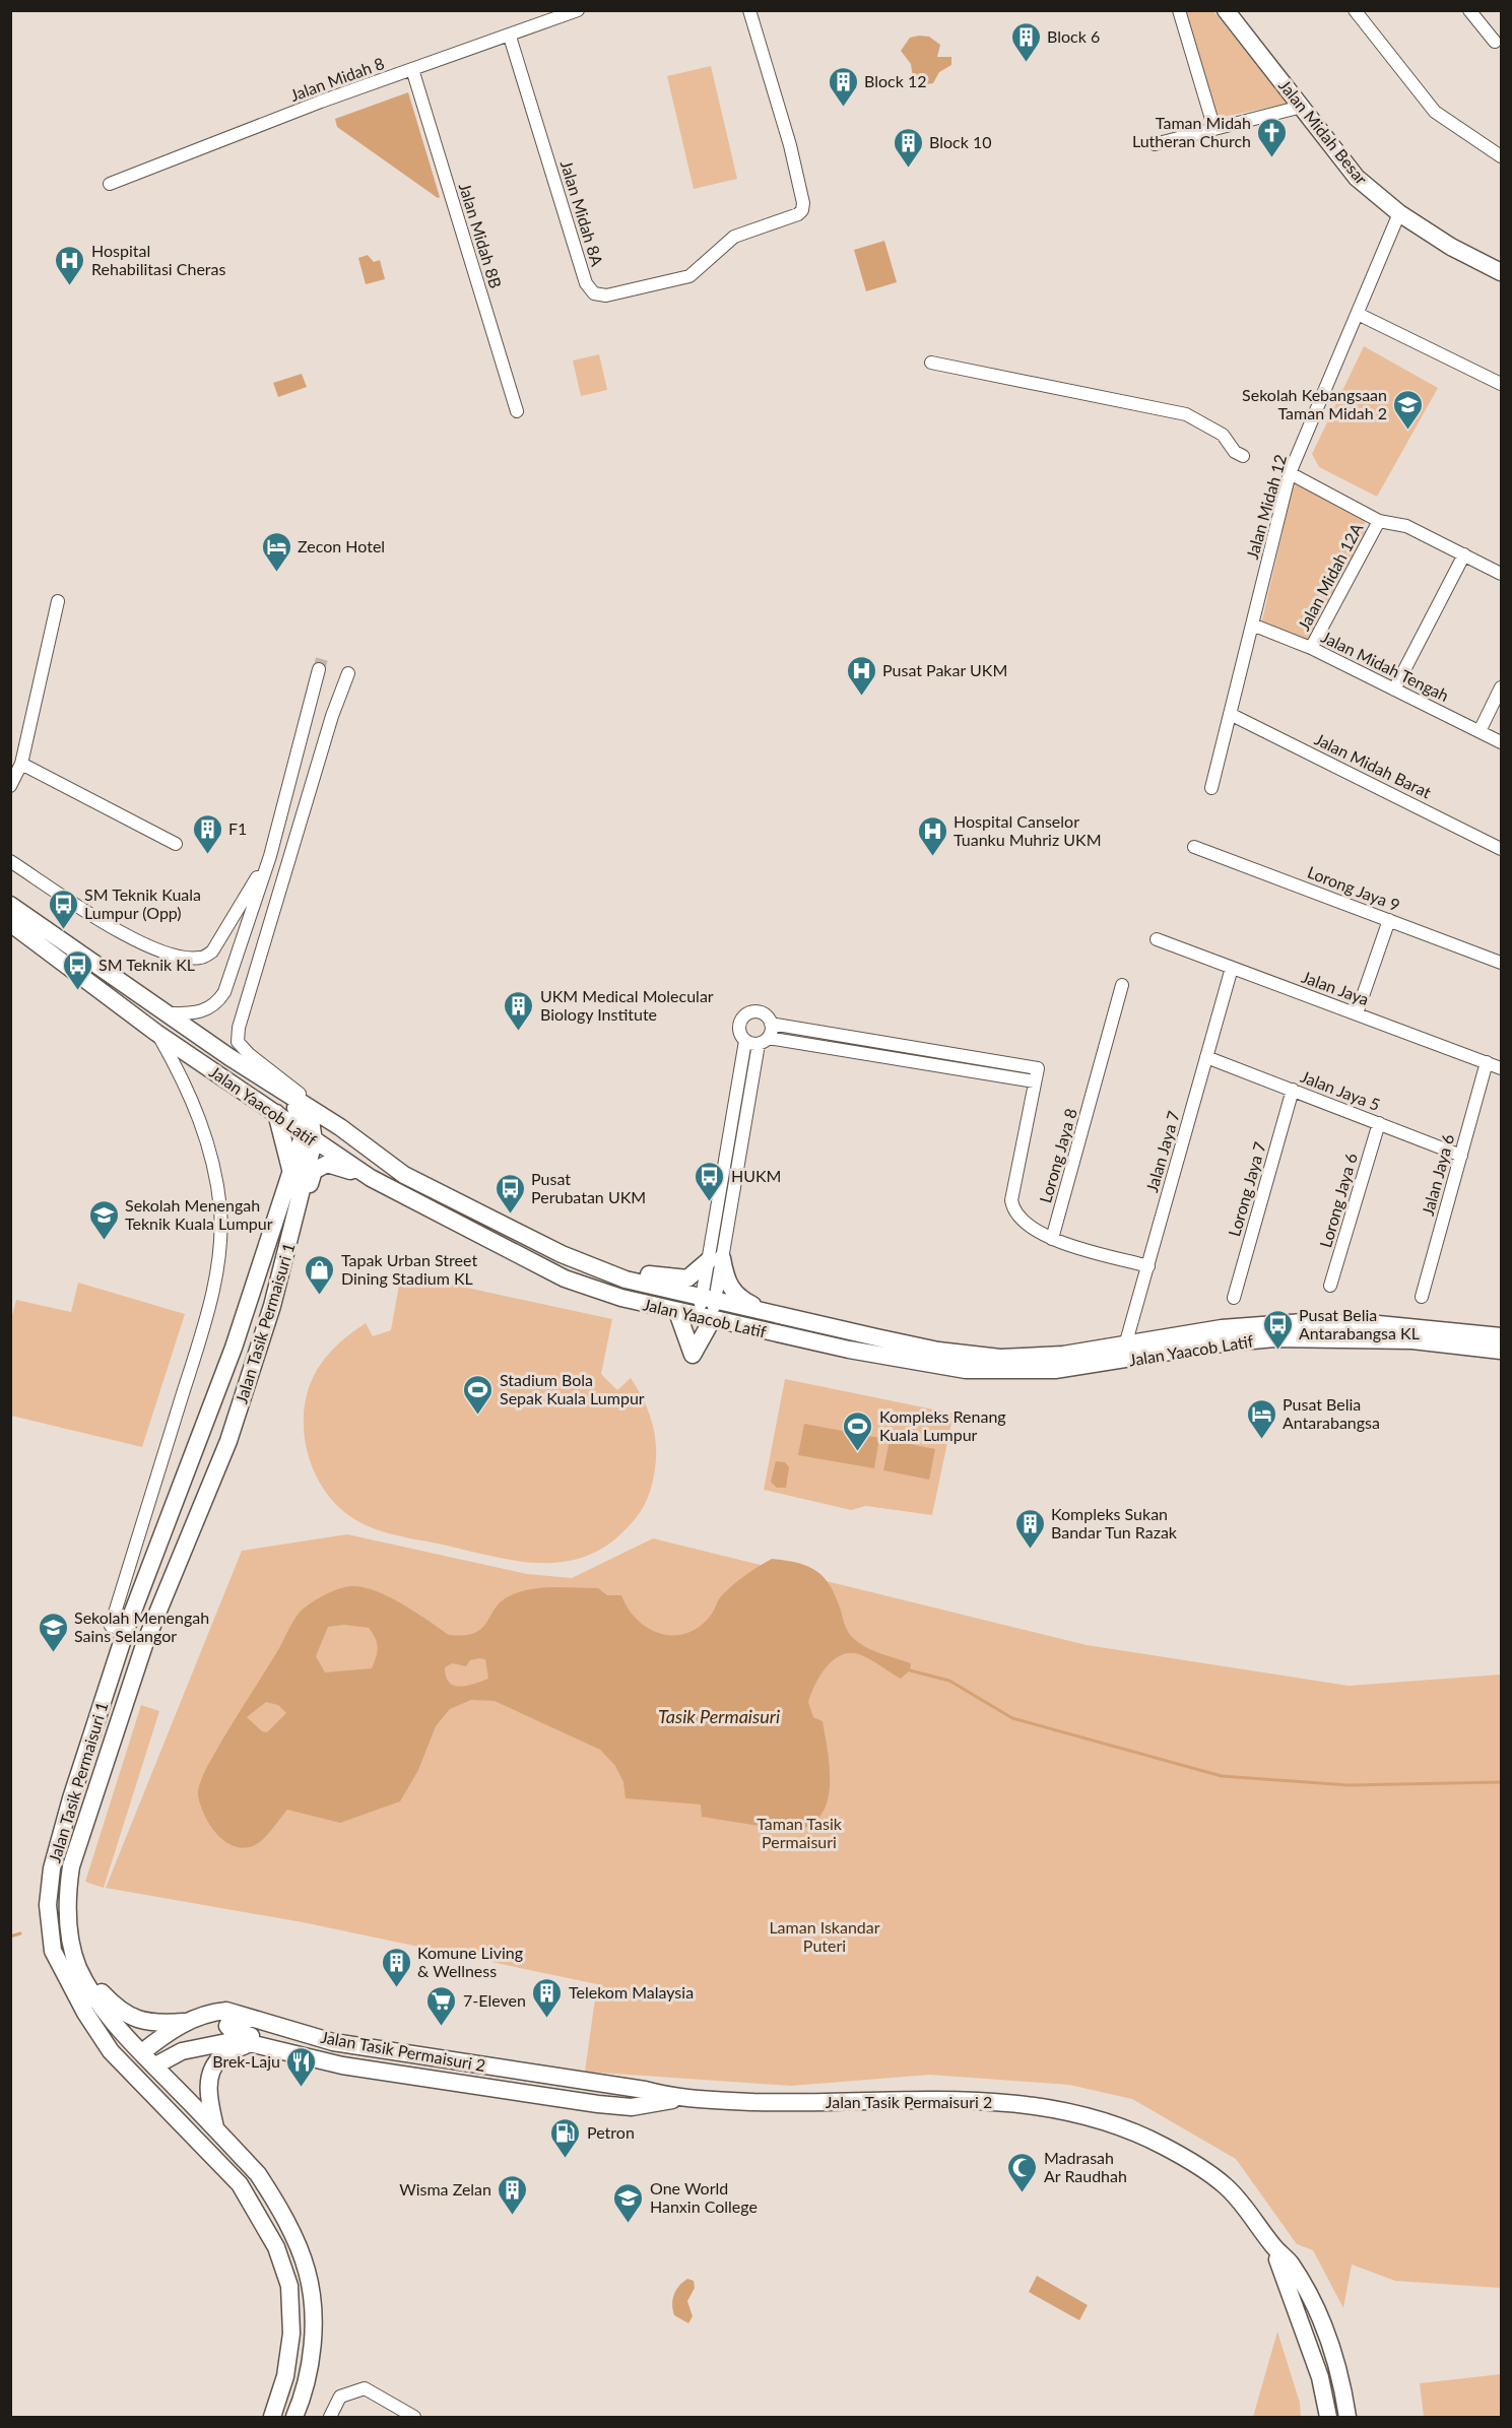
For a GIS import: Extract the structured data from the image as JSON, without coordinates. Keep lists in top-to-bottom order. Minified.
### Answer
{"streets":{"street":["Jalan Midah 8","Jalan Midah Besar","Jalan Midah 8A","Jalan Midah 8B","Jalan Midah 12","Jalan Midah 12A","Jalan Midah Tengah","Jalan Midah Barat","Lorong Jaya 9","Jalan Jaya","Jalan Jaya 5","Jalan Yaacob Latif","Jalan Jaya 7","Lorong Jaya 8","Jalan Jaya 6","Lorong Jaya 7","Lorong Jaya 6","Jalan Tasik Permaisuri 1","Jalan Tasik Permaisuri 2"]},"crossings":[["Jalan Midah 8","Jalan Midah 8A"],["Jalan Midah 8","Jalan Midah 8B"],["Jalan Midah Besar","Jalan Midah 12"],["Jalan Midah 12","Jalan Midah Tengah"],["Jalan Midah 12","Jalan Midah Barat"],["Jalan Midah 12A","Jalan Midah Tengah"],["Jalan Jaya","Jalan Jaya 7"],["Jalan Jaya","Jalan Jaya 6"],["Jalan Jaya 5","Jalan Jaya 7"],["Jalan Jaya 5","Jalan Jaya 6"],["Jalan Jaya 5","Lorong Jaya 7"],["Jalan Jaya 5","Lorong Jaya 6"],["Jalan Yaacob Latif","Jalan Jaya 7"],["Jalan Yaacob Latif","Jalan Tasik Permaisuri 1"],["Jalan Tasik Permaisuri 1","Jalan Tasik Permaisuri 2"]],"water":["Tasik Permaisuri"],"parks":["Taman Tasik Permaisuri","Laman Iskandar Puteri"],"places":{"building":["Block 6","Block 12","Block 10","F1","UKM Medical Molecular Biology Institute","Kompleks Sukan Bandar Tun Razak","Komune Living & Wellness","Telekom Malaysia","Wisma Zelan"],"church":["Taman Midah Lutheran Church"],"hospital":["Hospital Rehabilitasi Cheras","Pusat Pakar UKM","Hospital Canselor Tuanku Muhriz UKM"],"school or university":["Sekolah Kebangsaan Taman Midah 2","Sekolah Menengah Teknik Kuala Lumpur","Sekolah Menengah Sains Selangor","One World Hanxin College"],"hotel":["Zecon Hotel","Pusat Belia Antarabangsa"],"bus stop":["SM Teknik Kuala Lumpur (Opp)","SM Teknik KL","HUKM","Pusat Perubatan UKM","Pusat Belia Antarabangsa KL"],"shop":["Tapak Urban Street Dining Stadium KL"],"sports":["Stadium Bola Sepak Kuala Lumpur","Kompleks Renang Kuala Lumpur"],"supermarket":["7-Eleven"],"restaurant":["Brek-Laju"],"fuel station":["Petron"],"mosque":["Madrasah Ar Raudhah"]}}
